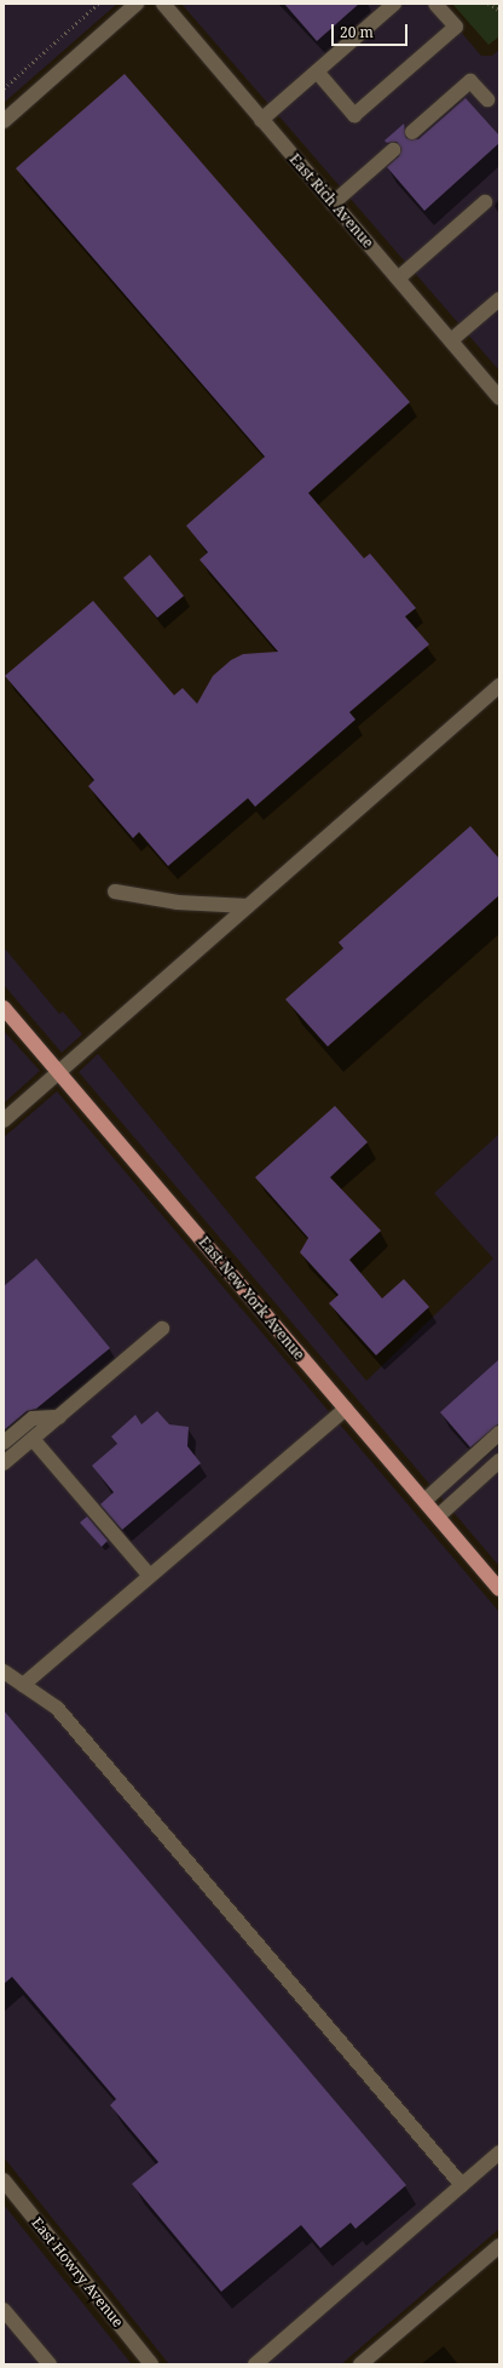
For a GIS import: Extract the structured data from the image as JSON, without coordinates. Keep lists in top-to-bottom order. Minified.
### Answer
{"streets":{"main road":["East New York Avenue"],"street":["East Rich Avenue","East Howry Avenue"]},"scale_bar":"20 m"}
